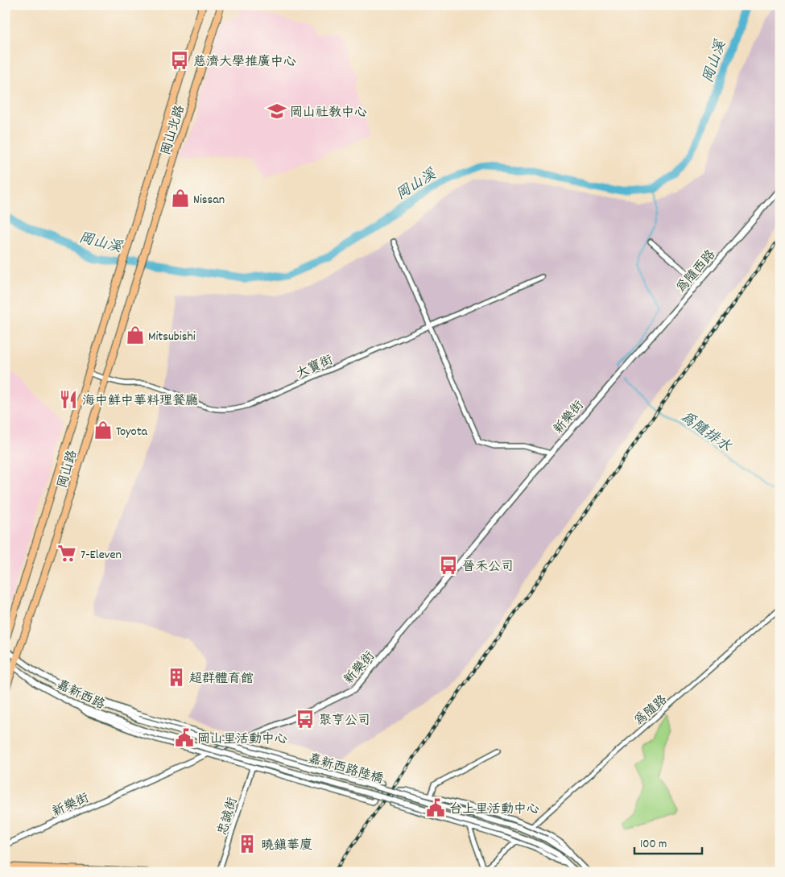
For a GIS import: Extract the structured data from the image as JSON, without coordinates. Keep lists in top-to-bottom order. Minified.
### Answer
{"streets":{"main road":["岡山北路","岡山路"],"street":["為隨西路","大寶街","新樂街","嘉新西路","為隨路","嘉新西路陸橋","忠誠街"]},"crossings":[["岡山北路","岡山路"],["為隨西路","新樂街"],["大寶街","岡山路"],["岡山路","嘉新西路"],["嘉新西路","嘉新西路陸橋"]],"water":["岡山溪","為隨排水"],"places":{"bus stop":["慈濟大學推廣中心","晉禾公司","聚亨公司"],"school or university":["岡山社教中心"],"shop":["Nissan","Mitsubishi","Toyota"],"restaurant":["海中鮮中華料理餐廳"],"supermarket":["7-Eleven"],"building":["超群體育館","曉鎮華廈"],"public building":["岡山里活動中心","台上里活動中心"]},"scale_bar":"100 m"}
